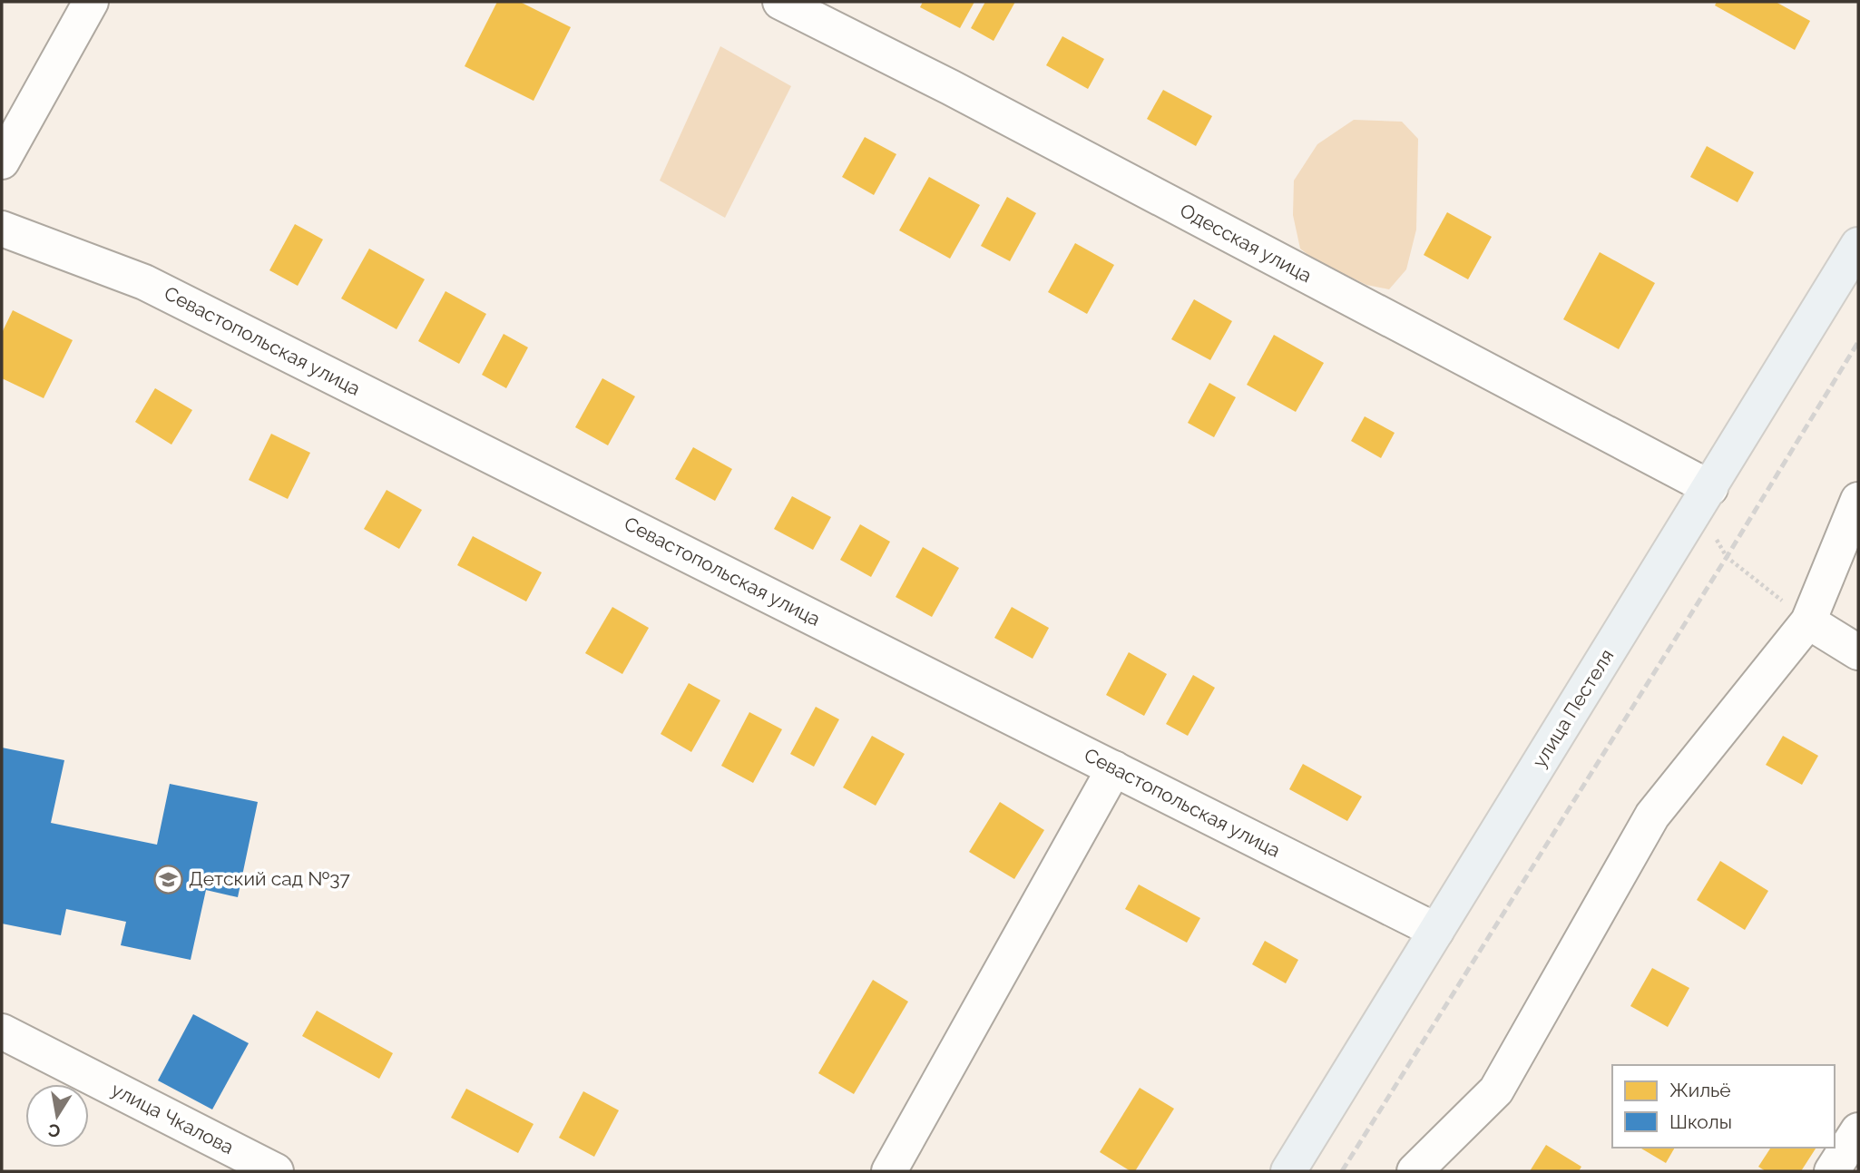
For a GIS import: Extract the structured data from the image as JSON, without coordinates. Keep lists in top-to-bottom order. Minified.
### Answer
{"streets":{"main road":["улица Пестеля"],"street":["Одесская улица","Севастопольская улица","улица Чкалова"]},"crossings":[["Одесская улица","улица Пестеля"],["Севастопольская улица","улица Пестеля"]],"places":{"school or university":["Детский сад №37"]},"legend":["Жильё","Школы"],"north":"bottom"}
